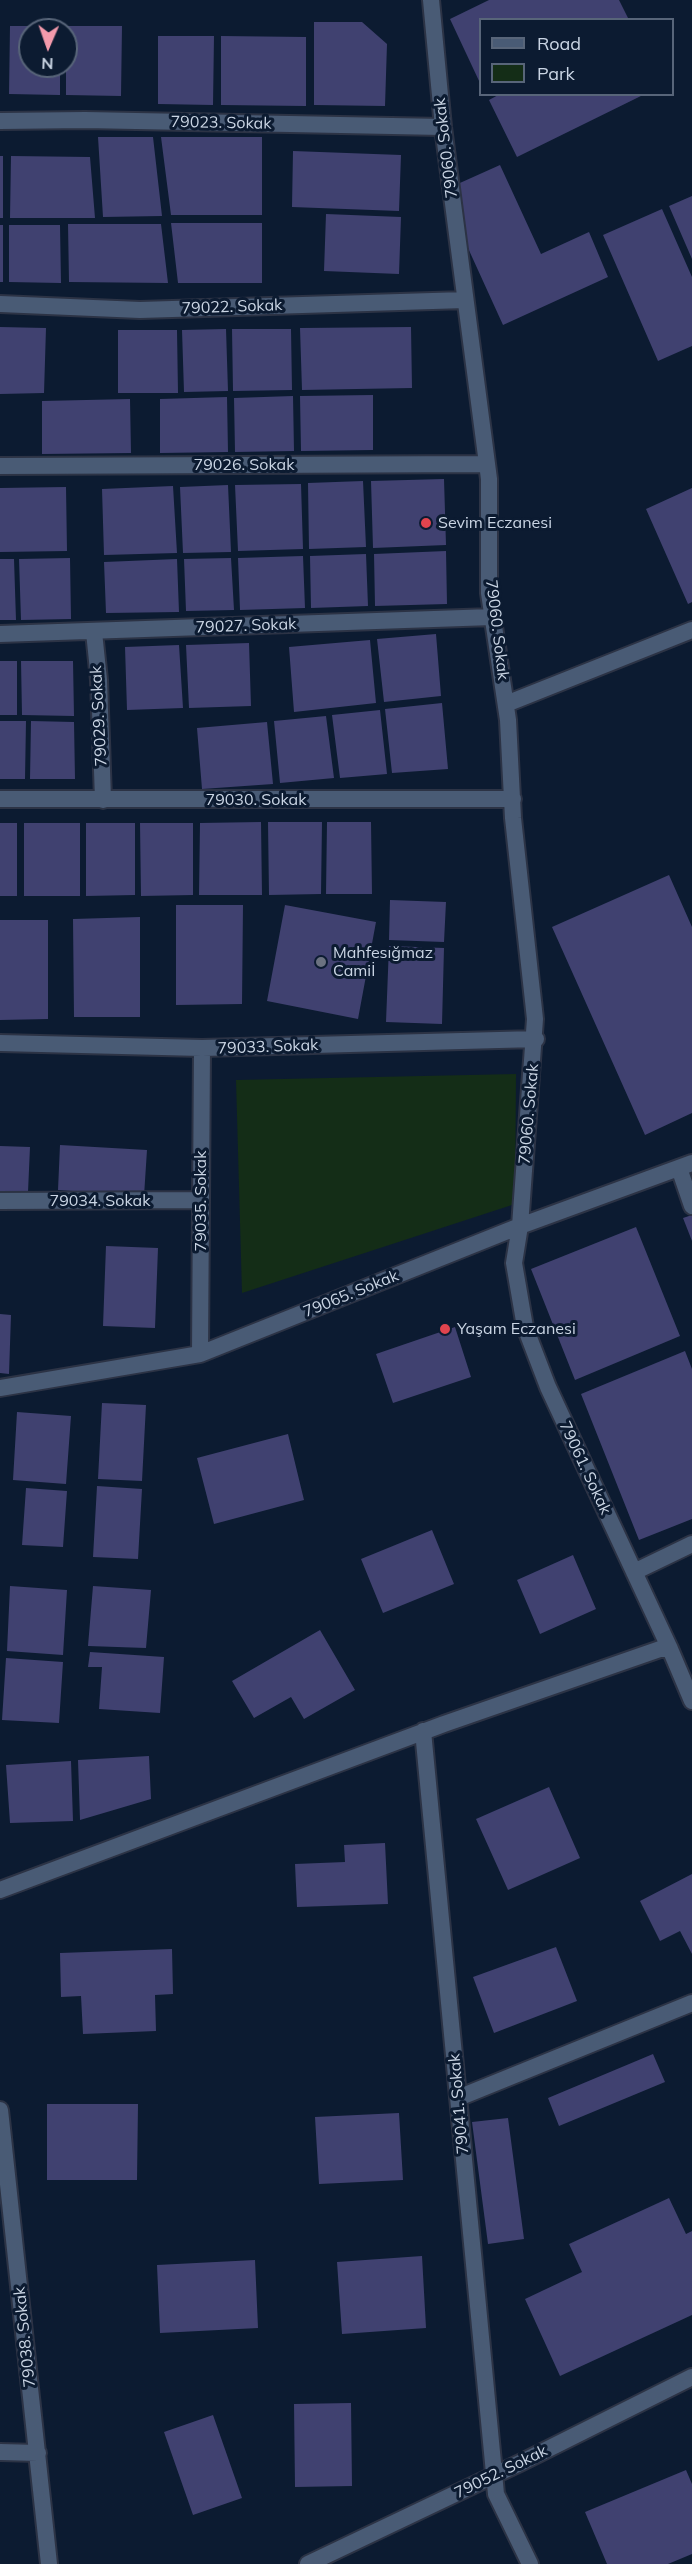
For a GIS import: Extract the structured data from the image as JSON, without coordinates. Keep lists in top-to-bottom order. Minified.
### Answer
{"streets":{"street":["79023. Sokak","79060. Sokak","79022. Sokak","79026. Sokak","79027. Sokak","79029. Sokak","79030. Sokak","79033. Sokak","79034. Sokak","79035. Sokak","79065. Sokak","79061. Sokak","79041. Sokak","79038. Sokak","79052. Sokak"]},"crossings":[["79023. Sokak","79060. Sokak"],["79060. Sokak","79022. Sokak"],["79060. Sokak","79026. Sokak"],["79060. Sokak","79027. Sokak"],["79060. Sokak","79030. Sokak"],["79060. Sokak","79033. Sokak"],["79060. Sokak","79065. Sokak"],["79060. Sokak","79061. Sokak"],["79027. Sokak","79029. Sokak"],["79029. Sokak","79030. Sokak"],["79033. Sokak","79035. Sokak"],["79034. Sokak","79035. Sokak"],["79035. Sokak","79065. Sokak"],["79065. Sokak","79061. Sokak"],["79041. Sokak","79052. Sokak"]],"places":["Sevim Eczanesi","Mahfesığmaz Camiİ","Yaşam Eczanesi"],"legend":["Road","Park"],"north":"bottom"}
